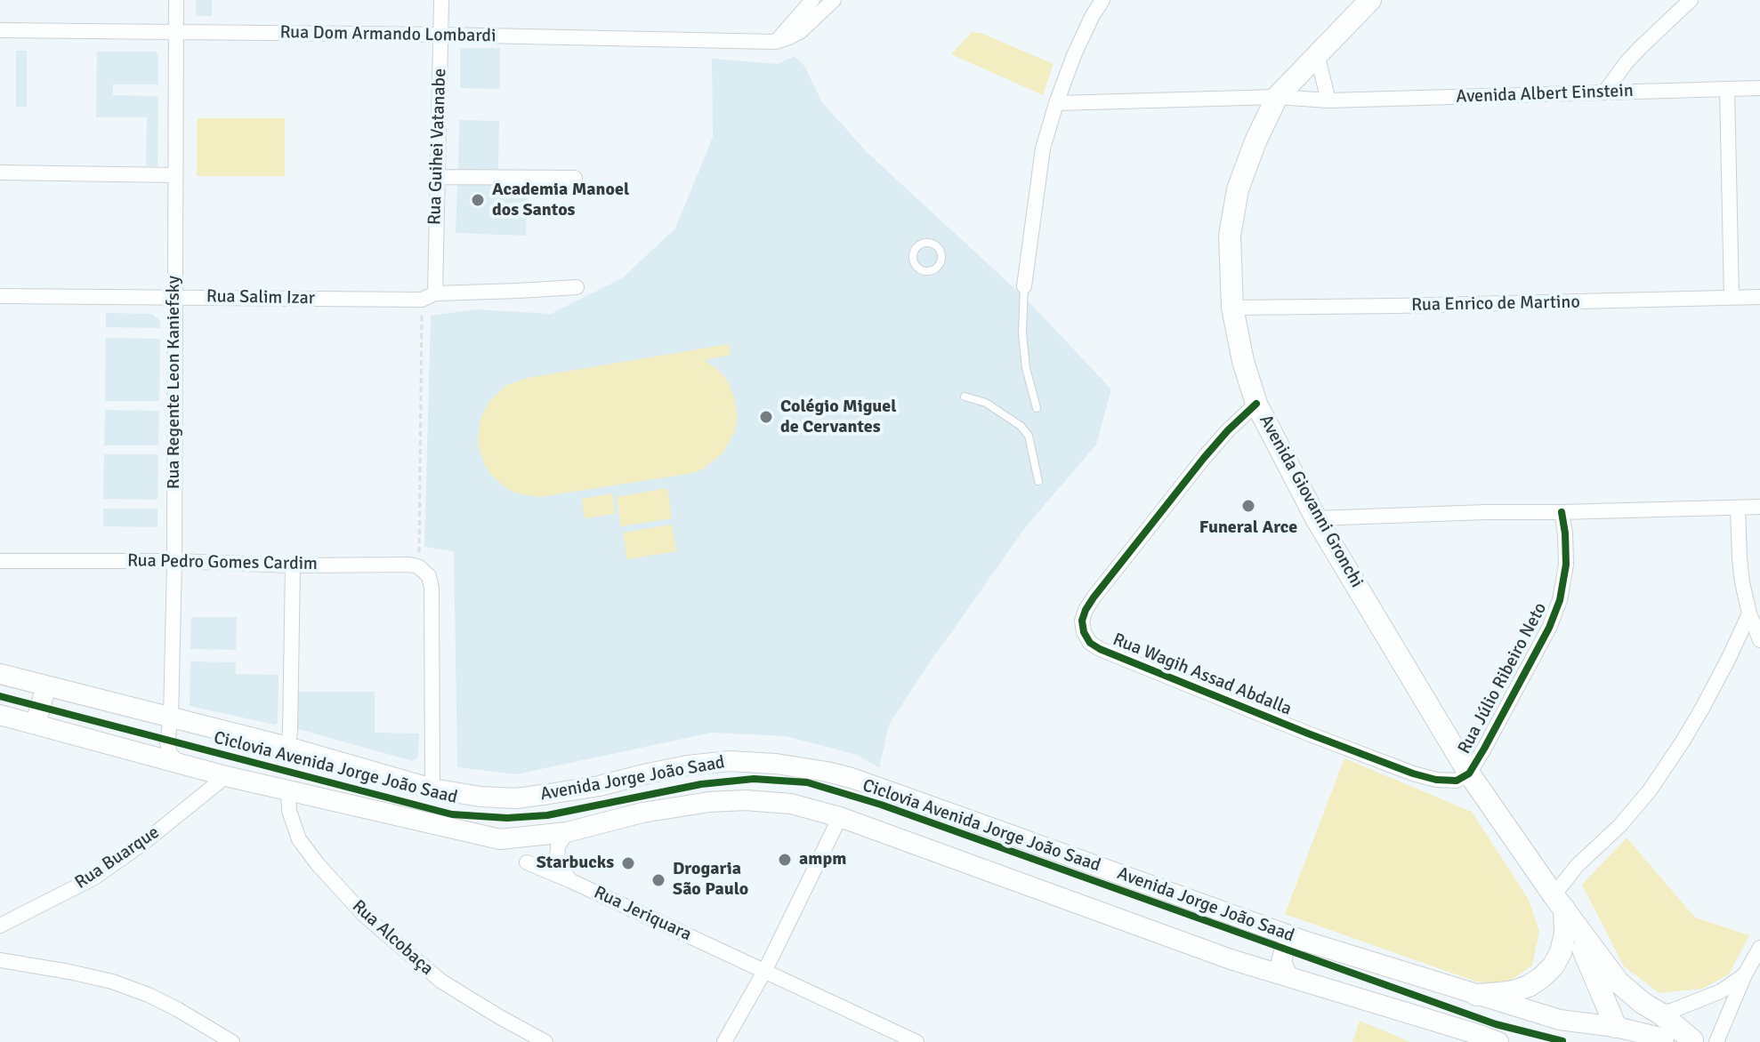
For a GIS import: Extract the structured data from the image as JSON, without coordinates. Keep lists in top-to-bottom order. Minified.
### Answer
{"streets":{"main road":["Avenida Giovanni Gronchi","Avenida Jorge João Saad"],"street":["Rua Dom Armando Lombardi","Avenida Albert Einstein","Rua Guihei Vatanabe","Rua Salim Izar","Rua Enrico de Martino","Rua Regente Leon Kaniefsky","Rua Pedro Gomes Cardim","Rua Wagih Assad Abdalla","Rua Júlio Ribeiro Neto","Rua Buarque","Rua Jeriquara","Rua Alcobaça"],"cycle path":["Ciclovia Avenida Jorge João Saad"]},"crossings":[["Rua Dom Armando Lombardi","Rua Guihei Vatanabe"],["Rua Dom Armando Lombardi","Rua Regente Leon Kaniefsky"],["Avenida Albert Einstein","Avenida Giovanni Gronchi"],["Rua Guihei Vatanabe","Rua Salim Izar"],["Rua Salim Izar","Rua Regente Leon Kaniefsky"],["Rua Enrico de Martino","Avenida Giovanni Gronchi"],["Rua Regente Leon Kaniefsky","Rua Pedro Gomes Cardim"],["Rua Regente Leon Kaniefsky","Avenida Jorge João Saad"],["Avenida Giovanni Gronchi","Rua Wagih Assad Abdalla"],["Avenida Giovanni Gronchi","Rua Júlio Ribeiro Neto"],["Avenida Giovanni Gronchi","Avenida Jorge João Saad"],["Rua Wagih Assad Abdalla","Rua Júlio Ribeiro Neto"],["Avenida Jorge João Saad","Rua Buarque"],["Avenida Jorge João Saad","Rua Jeriquara"],["Avenida Jorge João Saad","Rua Alcobaça"]],"places":["Academia Manoel dos Santos","Colégio Miguel de Cervantes","Funeral Arce","ampm","Starbucks","Drogaria São Paulo"]}
